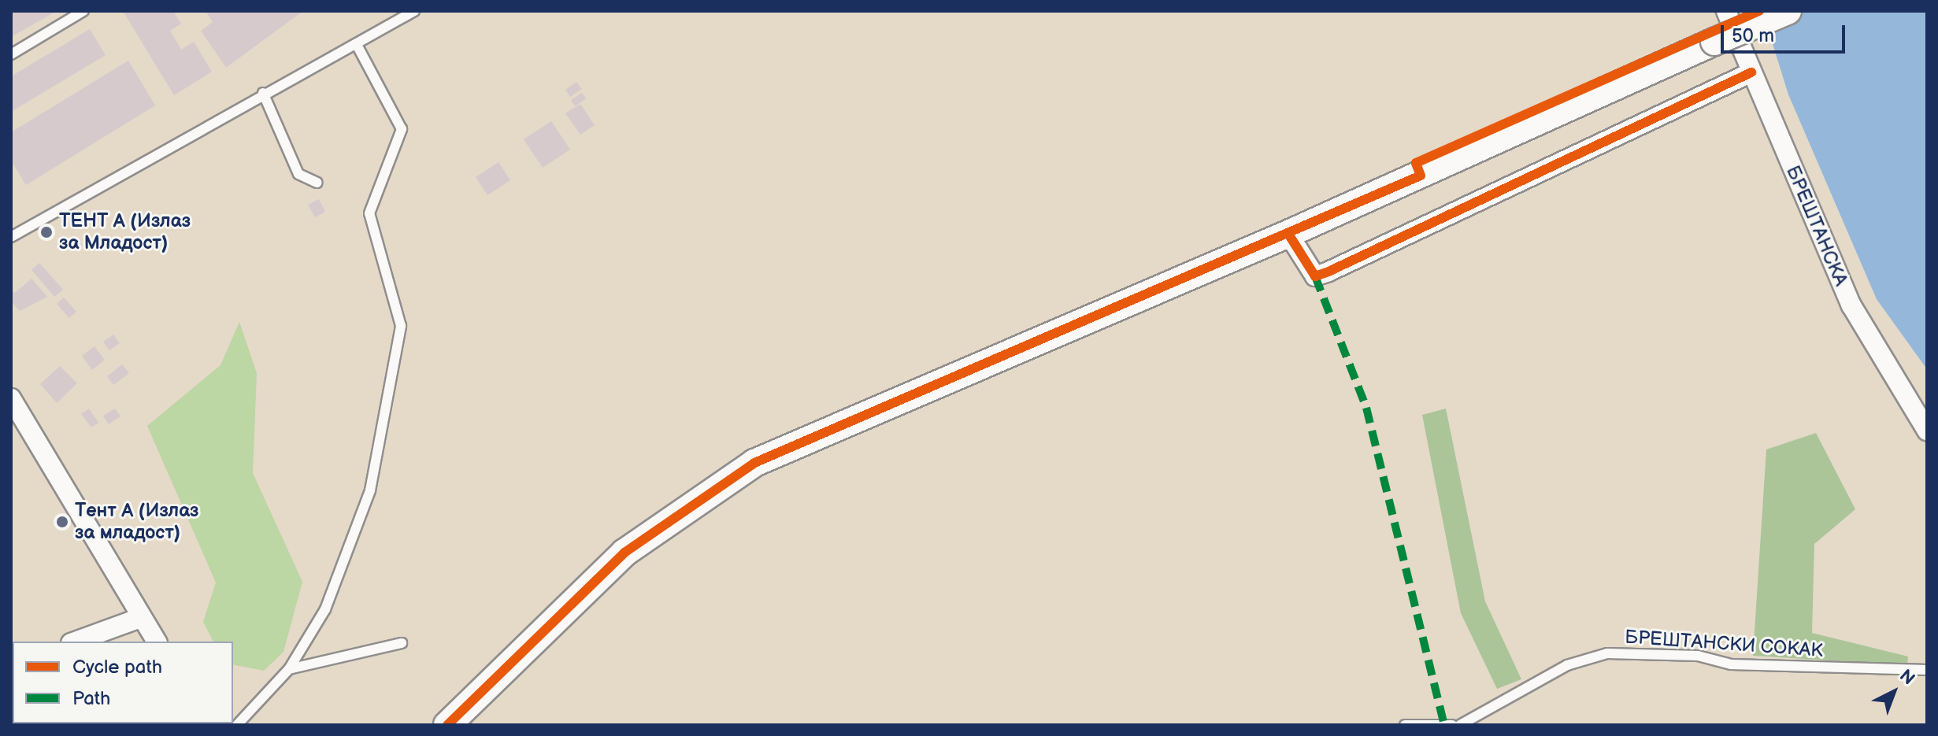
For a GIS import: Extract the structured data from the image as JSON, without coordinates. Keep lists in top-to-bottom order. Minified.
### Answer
{"streets":{"street":["БРЕШТАНСКА"],"lane":["БРЕШТАНСКИ СОКАК"]},"places":["ТЕНТ А (Излаз за Младост)","Тент А (Излаз за младост)"],"legend":["Cycle path","Path"],"scale_bar":"50 m","north":"top right"}
